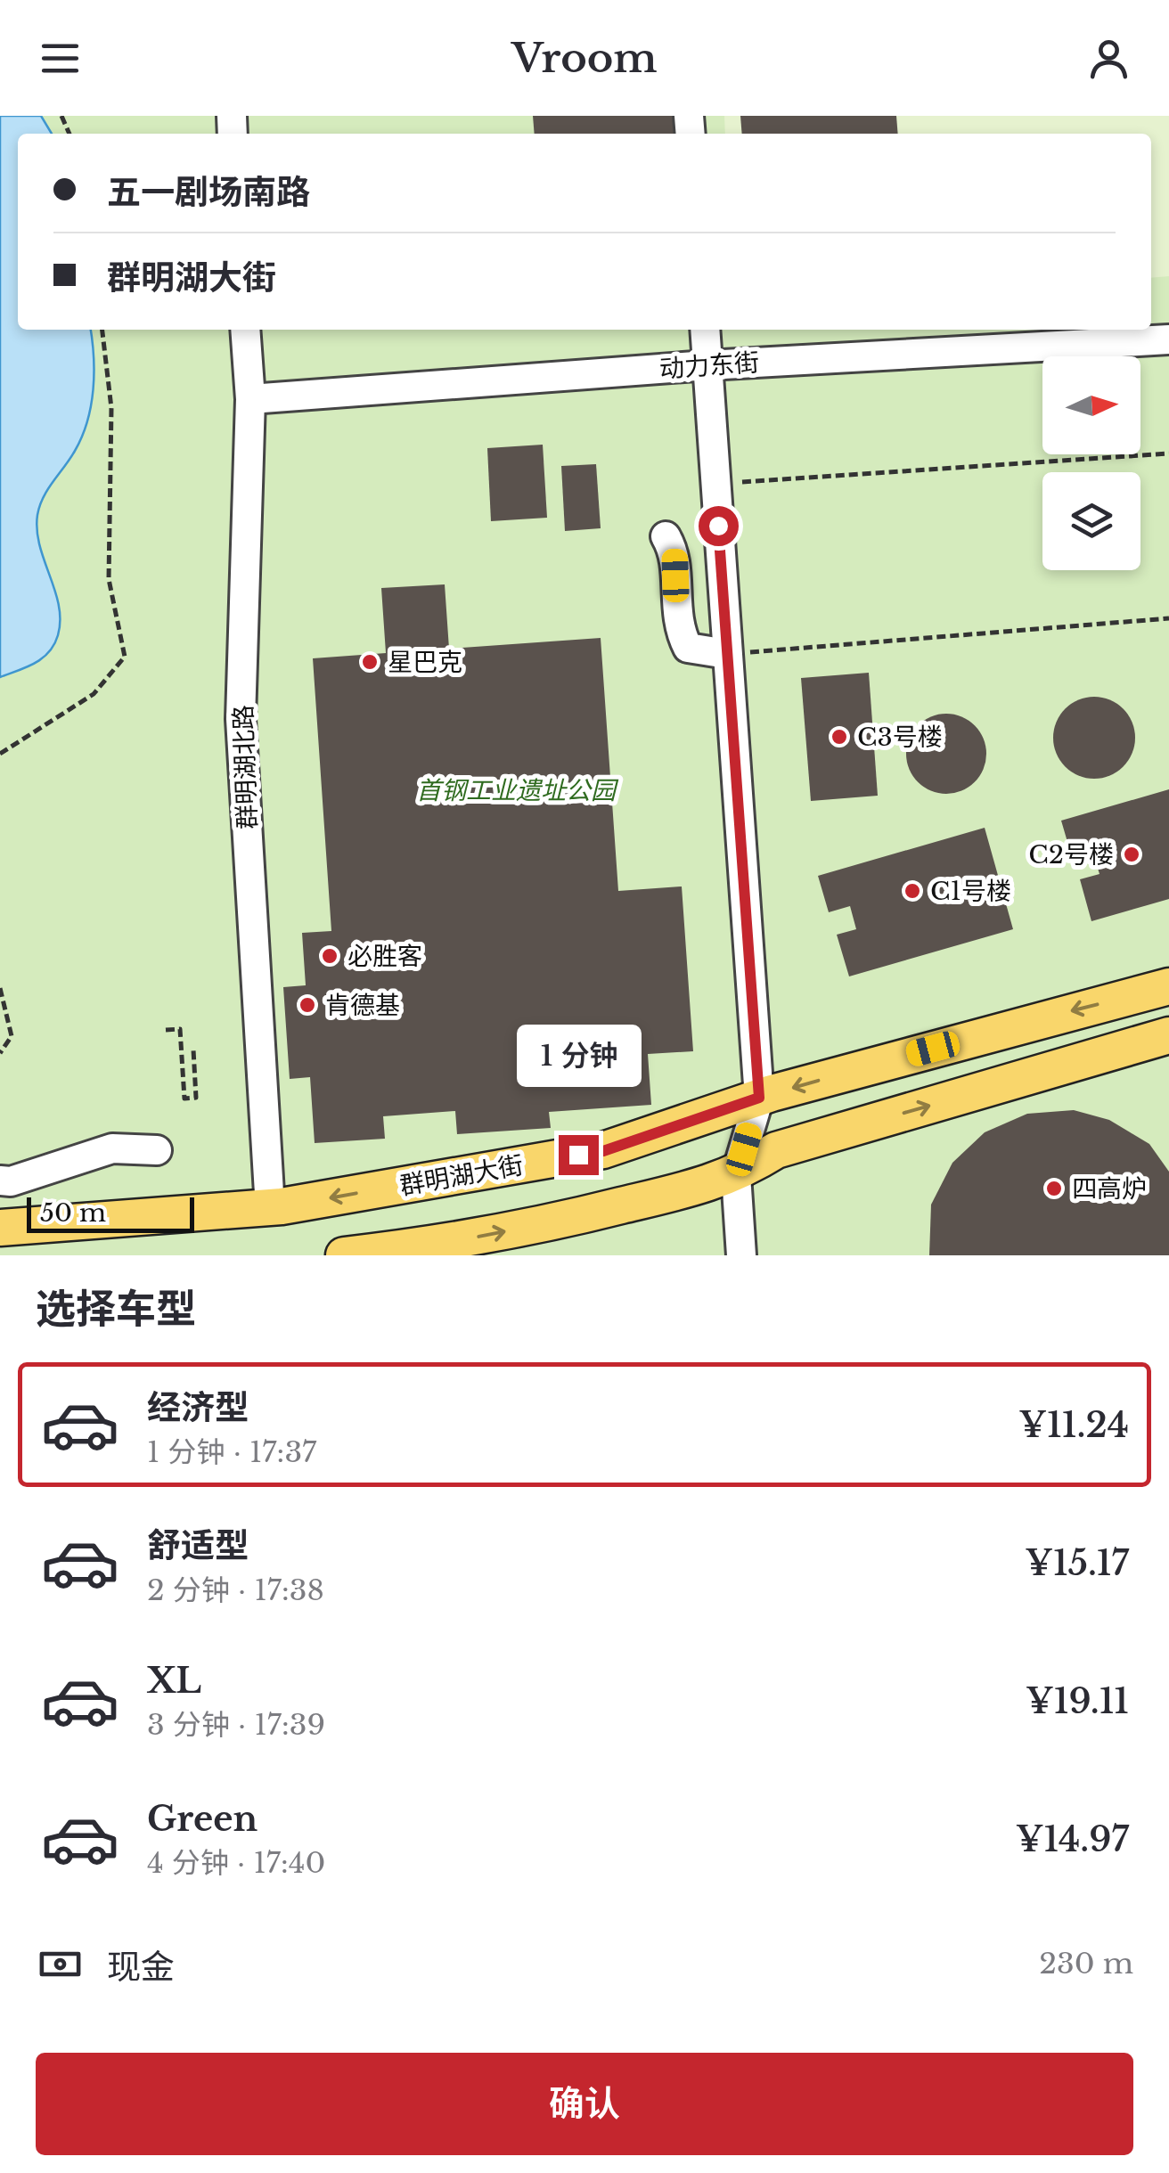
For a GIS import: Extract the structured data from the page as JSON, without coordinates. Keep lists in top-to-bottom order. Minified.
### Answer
{"streets":{"main road":["群明湖大街"],"street":["动力东街","群明湖北路"]},"crossings":[["动力东街","群明湖北路"],["群明湖北路","群明湖大街"]],"parks":["首钢工业遗址公园"],"places":["星巴克","C3号楼","C2号楼","C1号楼","必胜客","肯德基","四高炉"],"scale_bar":"50 m","north":"right","page":{"header":"Vroom","banner":["五一剧场南路","群明湖大街"],"bubble":"1 分钟","scale":"50 m","heading":"选择车型","list":[{"name":"经济型","note":"1 分钟 · 17:37","value":"¥11.24"},{"name":"舒适型","note":"2 分钟 · 17:38","value":"¥15.17"},{"name":"XL","note":"3 分钟 · 17:39","value":"¥19.11"},{"name":"Green","note":"4 分钟 · 17:40","value":"¥14.97"}],"pay":["现金","230 m"],"buttons":"确认"}}
